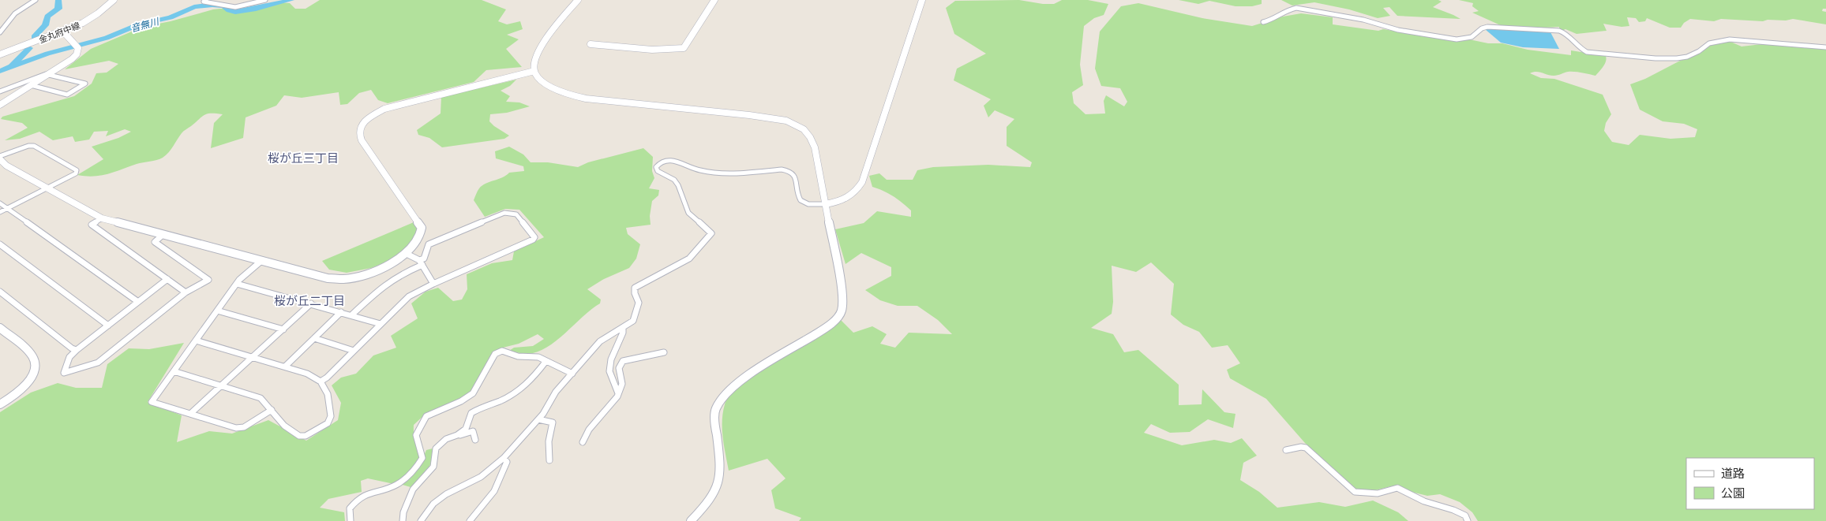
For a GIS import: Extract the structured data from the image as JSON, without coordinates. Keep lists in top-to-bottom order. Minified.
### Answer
{"streets":{"street":["金丸府中線"]},"districts":["桜が丘三丁目","桜が丘二丁目"],"water":["音無川"],"legend":["道路","公園"]}
